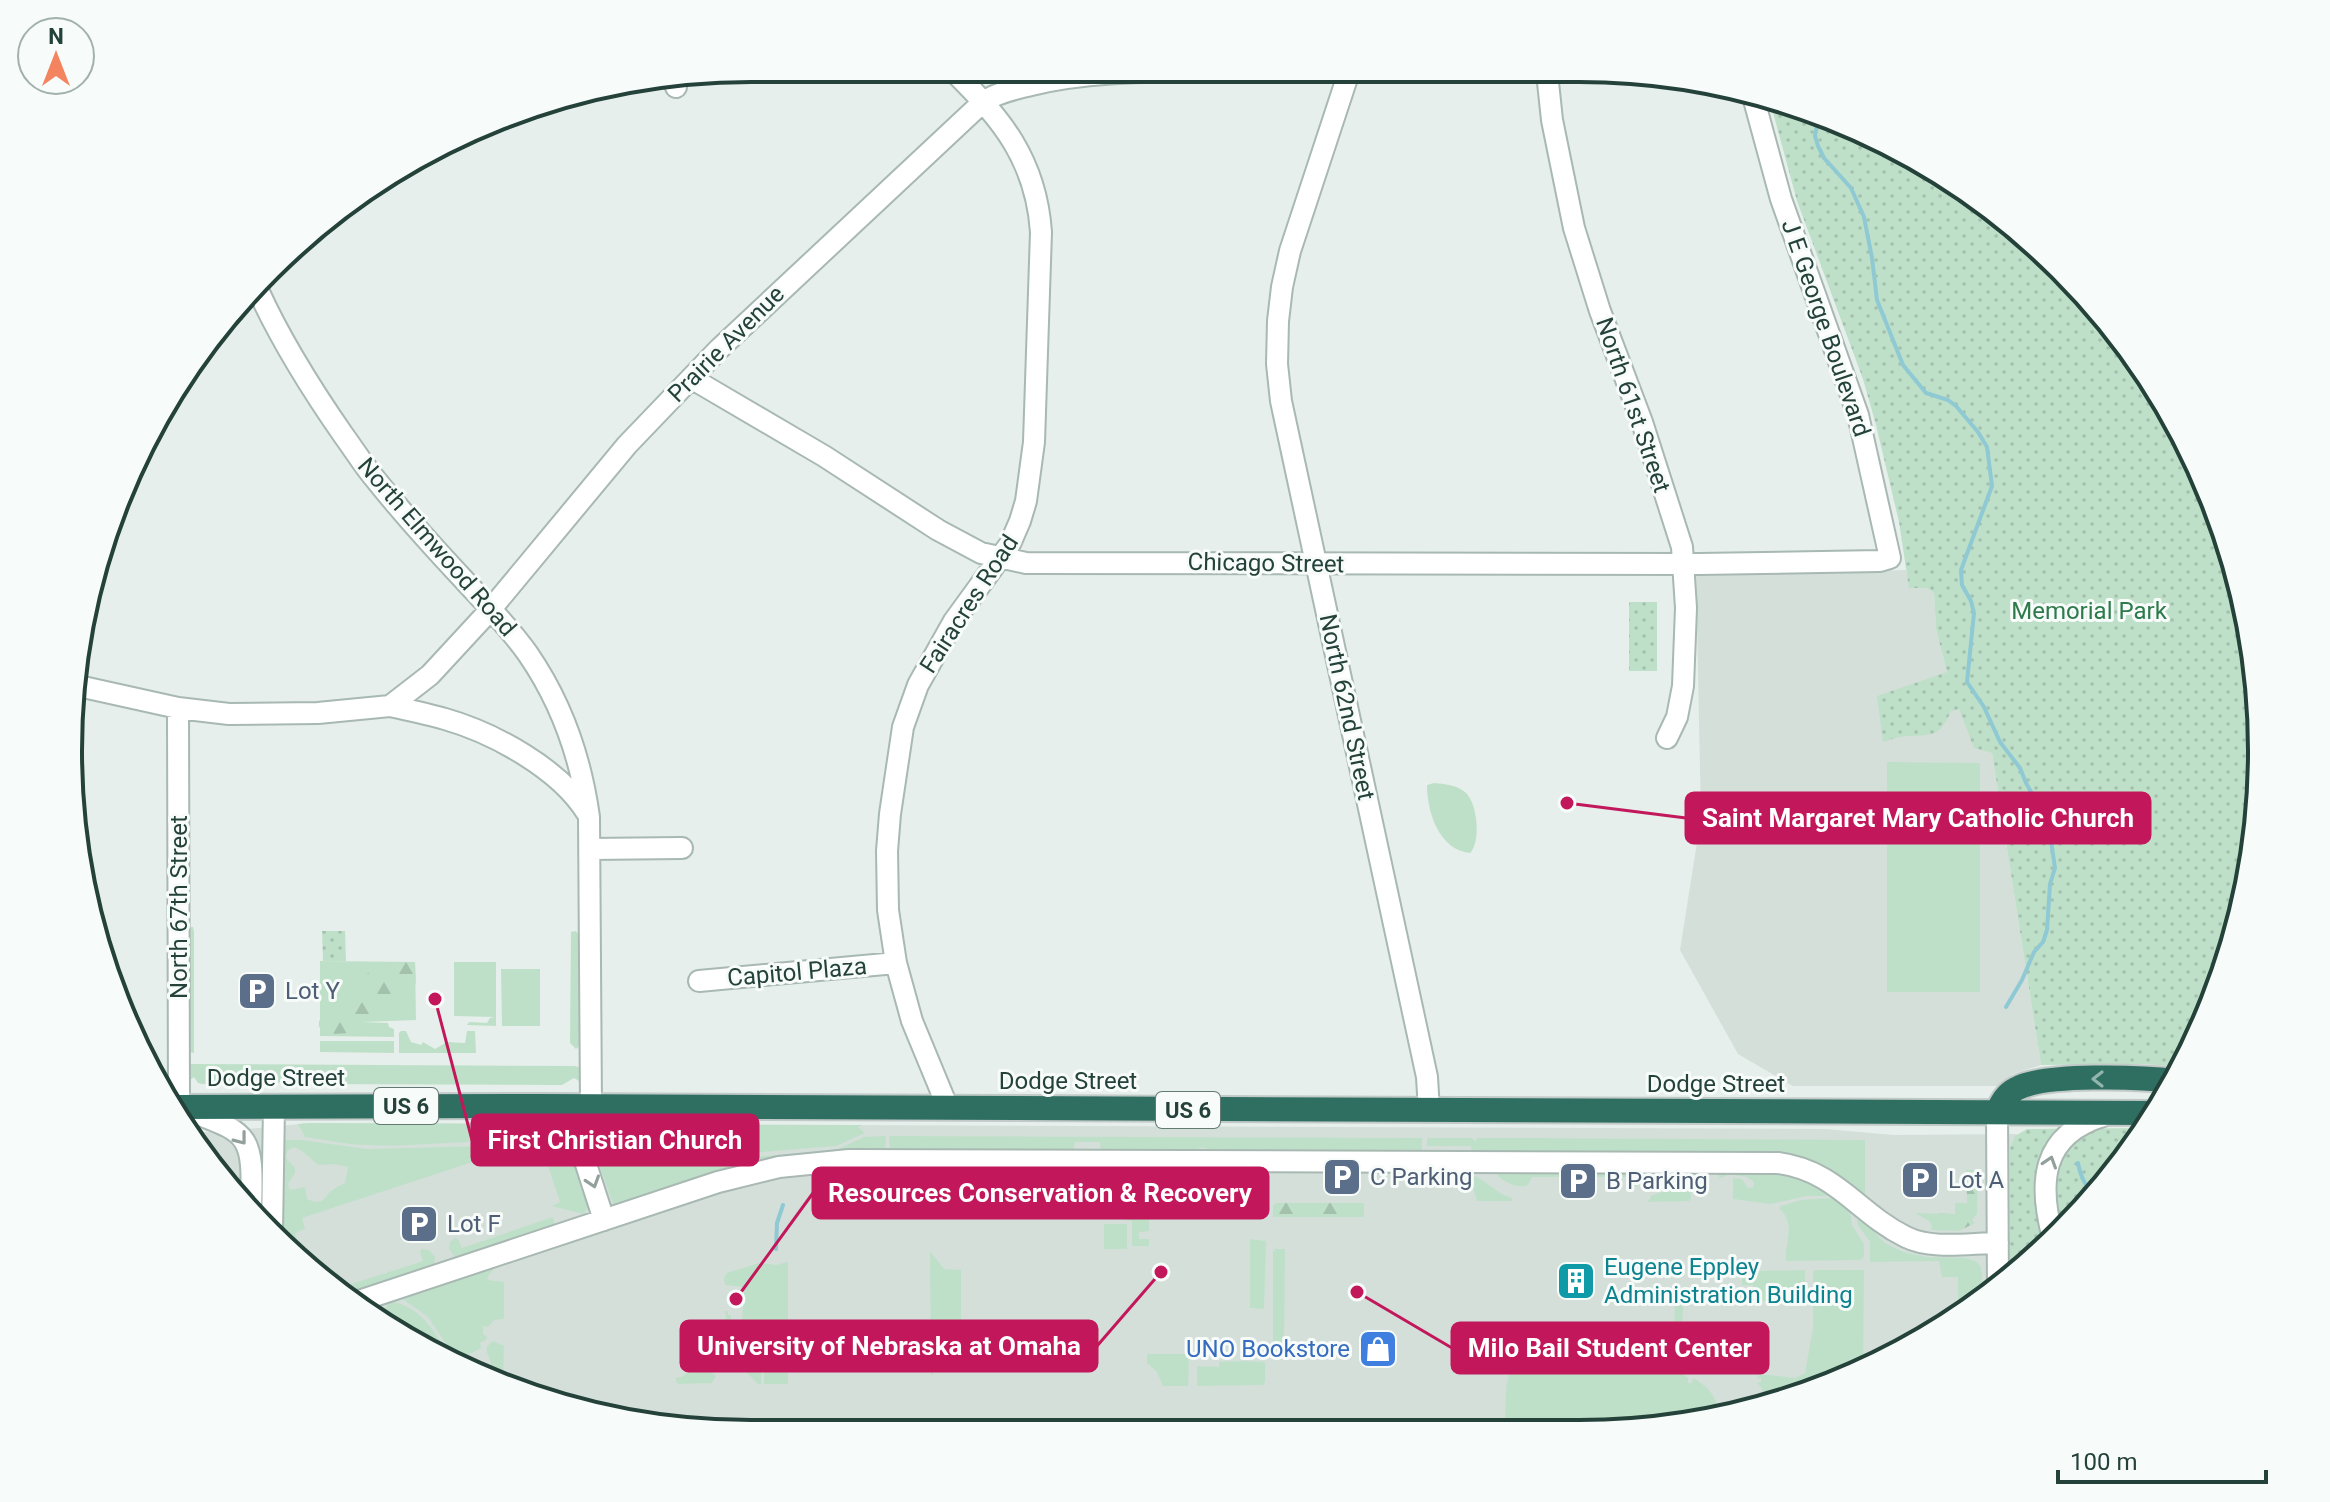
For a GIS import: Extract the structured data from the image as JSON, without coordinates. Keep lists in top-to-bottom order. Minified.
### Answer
{"streets":{"highway":["Dodge Street","US 6"],"street":["J E George Boulevard","Prairie Avenue","North 61st Street","North Elmwood Road","Chicago Street","Fairacres Road","North 62nd Street","North 67th Street","Capitol Plaza"]},"crossings":[["J E George Boulevard","Chicago Street"],["Prairie Avenue","North Elmwood Road"],["Prairie Avenue","Chicago Street"],["Prairie Avenue","Fairacres Road"],["North 61st Street","Chicago Street"],["North Elmwood Road","Dodge Street"],["Chicago Street","Fairacres Road"],["Chicago Street","North 62nd Street"],["Fairacres Road","Capitol Plaza"],["Fairacres Road","Dodge Street"],["North 62nd Street","Dodge Street"]],"parks":["Memorial Park"],"places":{"other":["Saint Margaret Mary Catholic Church","First Christian Church","University of Nebraska at Omaha","Milo Bail Student Center","Resources Conservation & Recovery"],"parking":["Lot Y","C Parking","Lot A","B Parking","Lot F"],"building":["Eugene Eppley Administration Building"],"shop":["UNO Bookstore"]},"scale_bar":"100 m","north":"top"}
